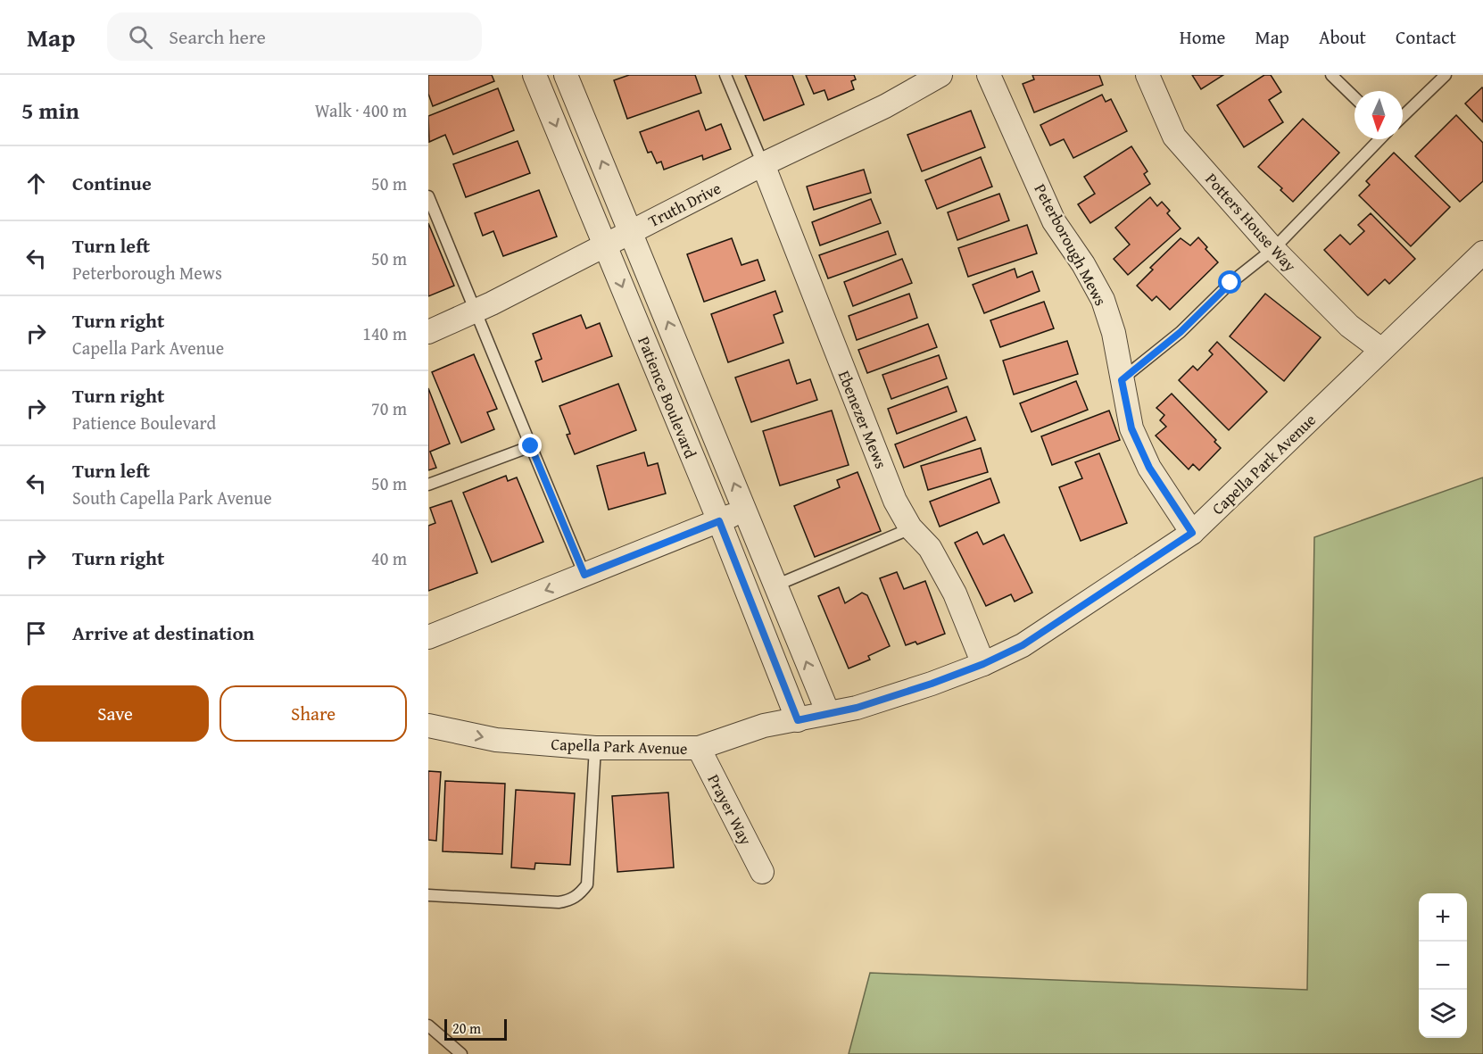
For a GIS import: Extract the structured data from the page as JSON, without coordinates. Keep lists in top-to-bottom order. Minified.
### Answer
{"streets":{"street":["Truth Drive","Potters House Way","Peterborough Mews","Patience Boulevard","Ebenezer Mews","Capella Park Avenue","Prayer Way"]},"crossings":[["Truth Drive","Patience Boulevard"],["Truth Drive","Ebenezer Mews"],["Potters House Way","Capella Park Avenue"],["Peterborough Mews","Capella Park Avenue"],["Patience Boulevard","Capella Park Avenue"],["Ebenezer Mews","Capella Park Avenue"],["Capella Park Avenue","Prayer Way"]],"scale_bar":"20 m","north":"bottom","page":{"header":"Map","search":"Search here","nav":["Home","Map","About","Contact"],"heading":["5 min","Walk · 400 m"],"list":[["Continue","50 m"],["Turn left","Peterborough Mews","50 m"],["Turn right","Capella Park Avenue","140 m"],["Turn right","Patience Boulevard","70 m"],["Turn left","South Capella Park Avenue","50 m"],["Turn right","40 m"],"Arrive at destination"],"buttons":["Save","Share"],"map_buttons":["+","−"],"scale":"20 m"}}
